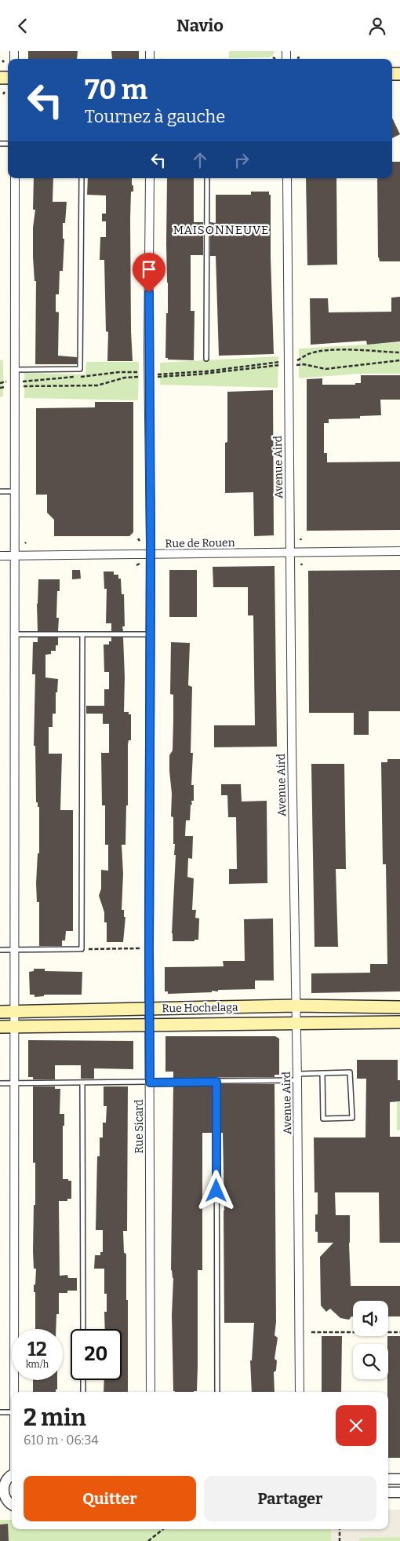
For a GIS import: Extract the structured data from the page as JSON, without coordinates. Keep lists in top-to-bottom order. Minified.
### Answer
{"streets":{"main road":["Rue Hochelaga"],"street":["Avenue Aird","Rue de Rouen","Rue Sicard"]},"crossings":[["Avenue Aird","Rue de Rouen"],["Avenue Aird","Rue Hochelaga"],["Rue de Rouen","Rue Sicard"],["Rue Hochelaga","Rue Sicard"]],"districts":["MAISONNEUVE"],"page":{"header":"Navio","turn":["70 m","Tournez à gauche"],"speed":"12 km/h","limit":"20","heading":["2 min","610 m · 06:34"],"buttons":["Quitter","Partager"]}}
